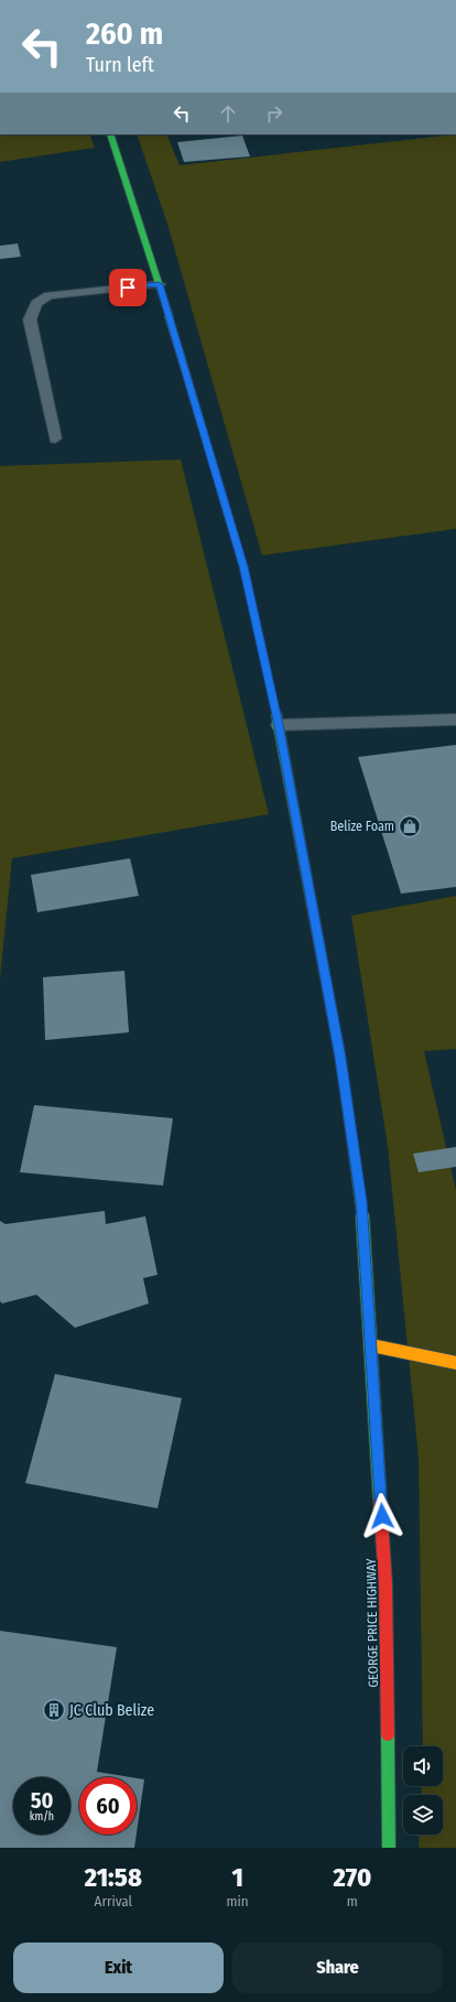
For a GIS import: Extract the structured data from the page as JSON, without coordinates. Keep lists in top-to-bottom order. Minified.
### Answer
{"streets":{"main road":["GEORGE PRICE HIGHWAY"]},"places":{"shop":["Belize Foam"],"building":["JC Club Belize"]},"page":{"turn":["260 m","Turn left"],"speed":"50 km/h","limit":"60","eta":["21:58","Arrival","1","min","270","m"],"buttons":["Exit","Share"]}}
